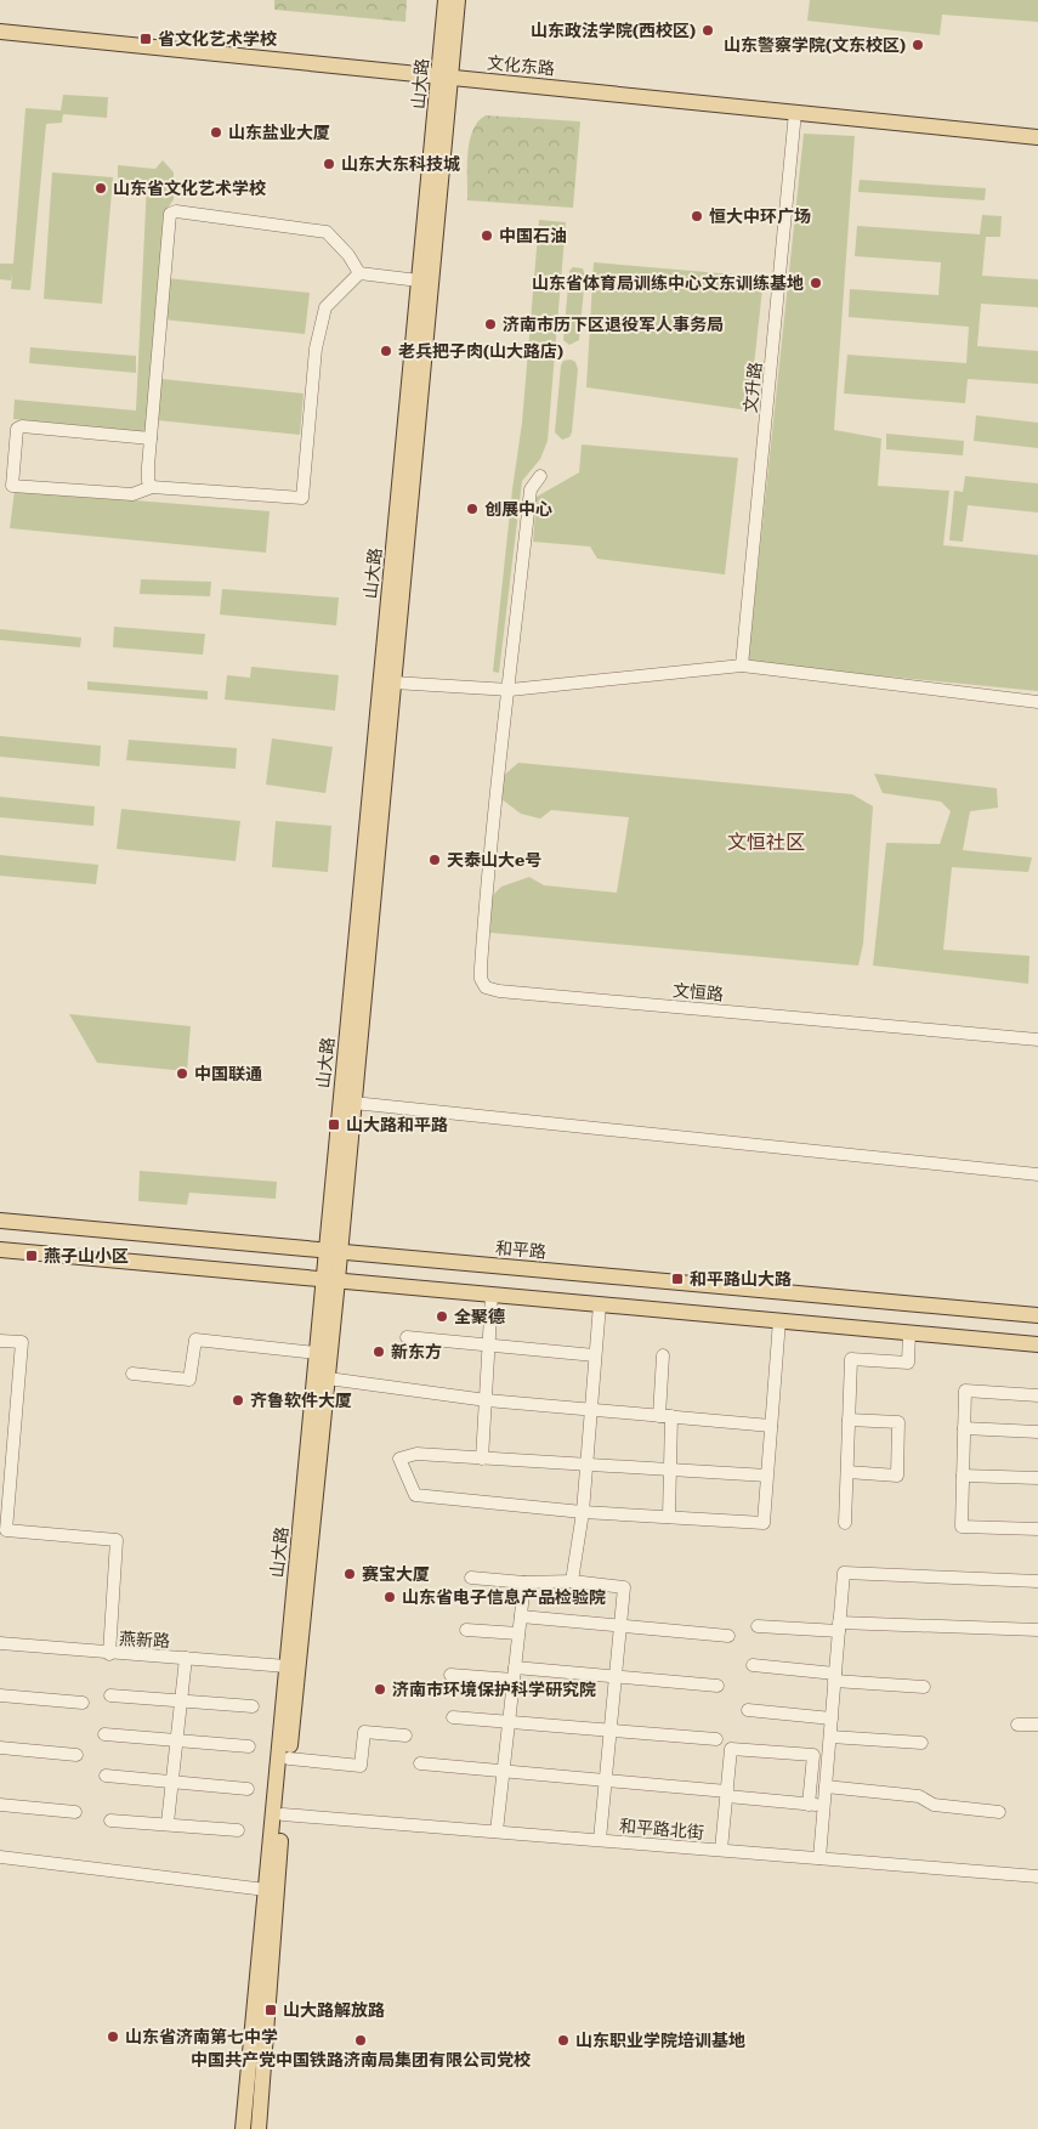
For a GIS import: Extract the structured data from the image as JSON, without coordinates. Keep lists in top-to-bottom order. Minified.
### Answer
{"streets":{"main road":["文化东路","山大路","和平路"],"street":["文升路","文恒路","燕新路","和平路北街"]},"crossings":[["文化东路","山大路"],["文化东路","文升路"],["山大路","和平路"],["山大路","燕新路"],["山大路","和平路北街"]],"districts":["文恒社区"],"places":{"other":["山东政法学院(西校区)","山东警察学院(文东校区)","山东盐业大厦","山东大东科技城","山东省文化艺术学校","恒大中环广场","中国石油","山东省体育局训练中心文东训练基地","济南市历下区退役军人事务局","老兵把子肉(山大路店)","创展中心","天泰山大e号","中国联通","全聚德","新东方","齐鲁软件大厦","赛宝大厦","山东省电子信息产品检验院","济南市环境保护科学研究院","山东省济南第七中学","中国共产党中国铁路济南局集团有限公司党校","山东职业学院培训基地"],"transit":["省文化艺术学校","山大路和平路","燕子山小区","和平路山大路","山大路解放路"]}}
